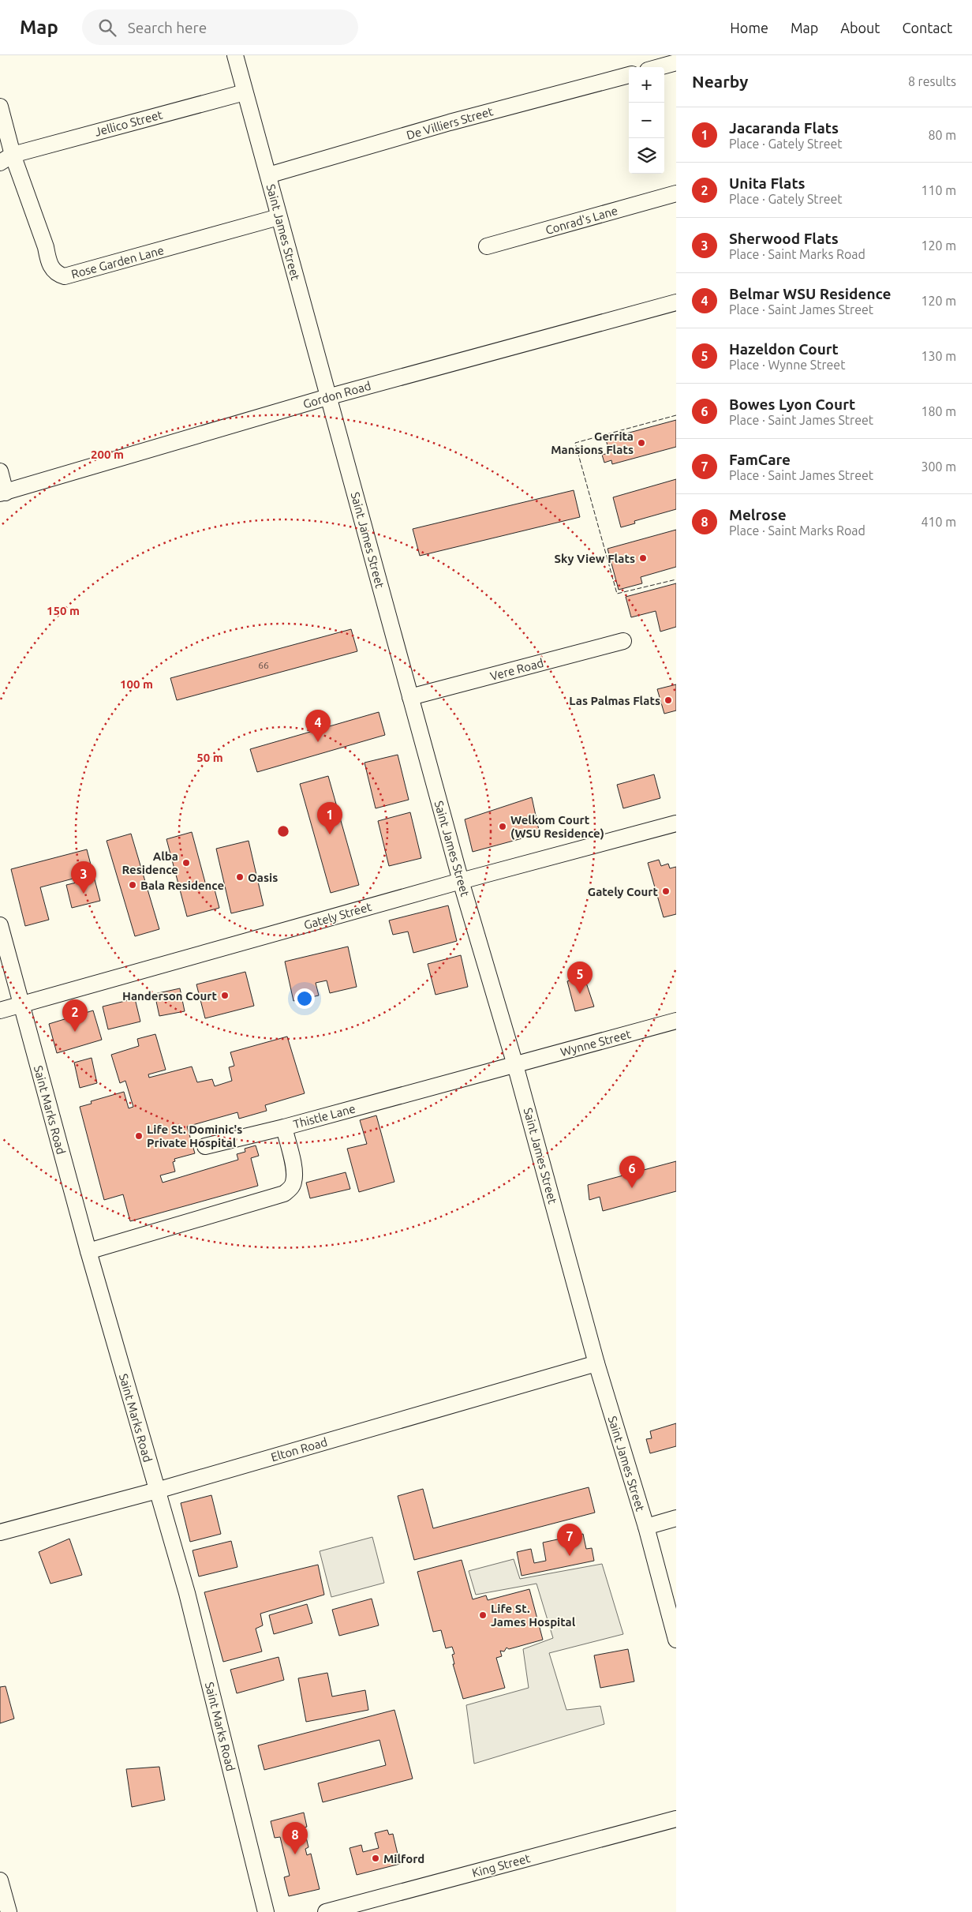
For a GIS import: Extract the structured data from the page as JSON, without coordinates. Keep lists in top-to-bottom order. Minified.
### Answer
{"streets":{"street":["Jellico Street","De Villiers Street","Conrad's Lane","Saint James Street","Rose Garden Lane","Gordon Road","Vere Road","Gately Street","Wynne Street","Saint Marks Road","Thistle Lane","Elton Road","King Street"]},"crossings":[["Jellico Street","Saint James Street"],["Jellico Street","Rose Garden Lane"],["De Villiers Street","Saint James Street"],["Saint James Street","Rose Garden Lane"],["Saint James Street","Gordon Road"],["Saint James Street","Vere Road"],["Saint James Street","Gately Street"],["Saint James Street","Wynne Street"],["Saint James Street","Thistle Lane"],["Saint James Street","Elton Road"],["Gately Street","Saint Marks Road"],["Wynne Street","Thistle Lane"],["Saint Marks Road","Thistle Lane"],["Saint Marks Road","Elton Road"]],"places":["Gerrita Mansions Flats","Sky View Flats","Las Palmas Flats","Welkom Court (WSU Residence)","Alba Residence","Oasis","Bala Residence","Gately Court","Handerson Court","Life St. Dominic's Private Hospital","Life St. James Hospital","Milford"],"house_numbers":["66"],"page":{"header":"Map","search":"Search here","nav":["Home","Map","About","Contact"],"heading":["Nearby","8 results"],"map_buttons":["+","−"],"list":[{"mark":"1","name":"Jacaranda Flats","note":"Place · Gately Street","value":"80 m"},{"mark":"2","name":"Unita Flats","note":"Place · Gately Street","value":"110 m"},{"mark":"3","name":"Sherwood Flats","note":"Place · Saint Marks Road","value":"120 m"},{"mark":"4","name":"Belmar WSU Residence","note":"Place · Saint James Street","value":"120 m"},{"mark":"5","name":"Hazeldon Court","note":"Place · Wynne Street","value":"130 m"},{"mark":"6","name":"Bowes Lyon Court","note":"Place · Saint James Street","value":"180 m"},{"mark":"7","name":"FamCare","note":"Place · Saint James Street","value":"300 m"},{"mark":"8","name":"Melrose","note":"Place · Saint Marks Road","value":"410 m"}],"pins":["4","1","3","5","2","6","7","8"]},"rings":["200 m","150 m","100 m","50 m"]}
